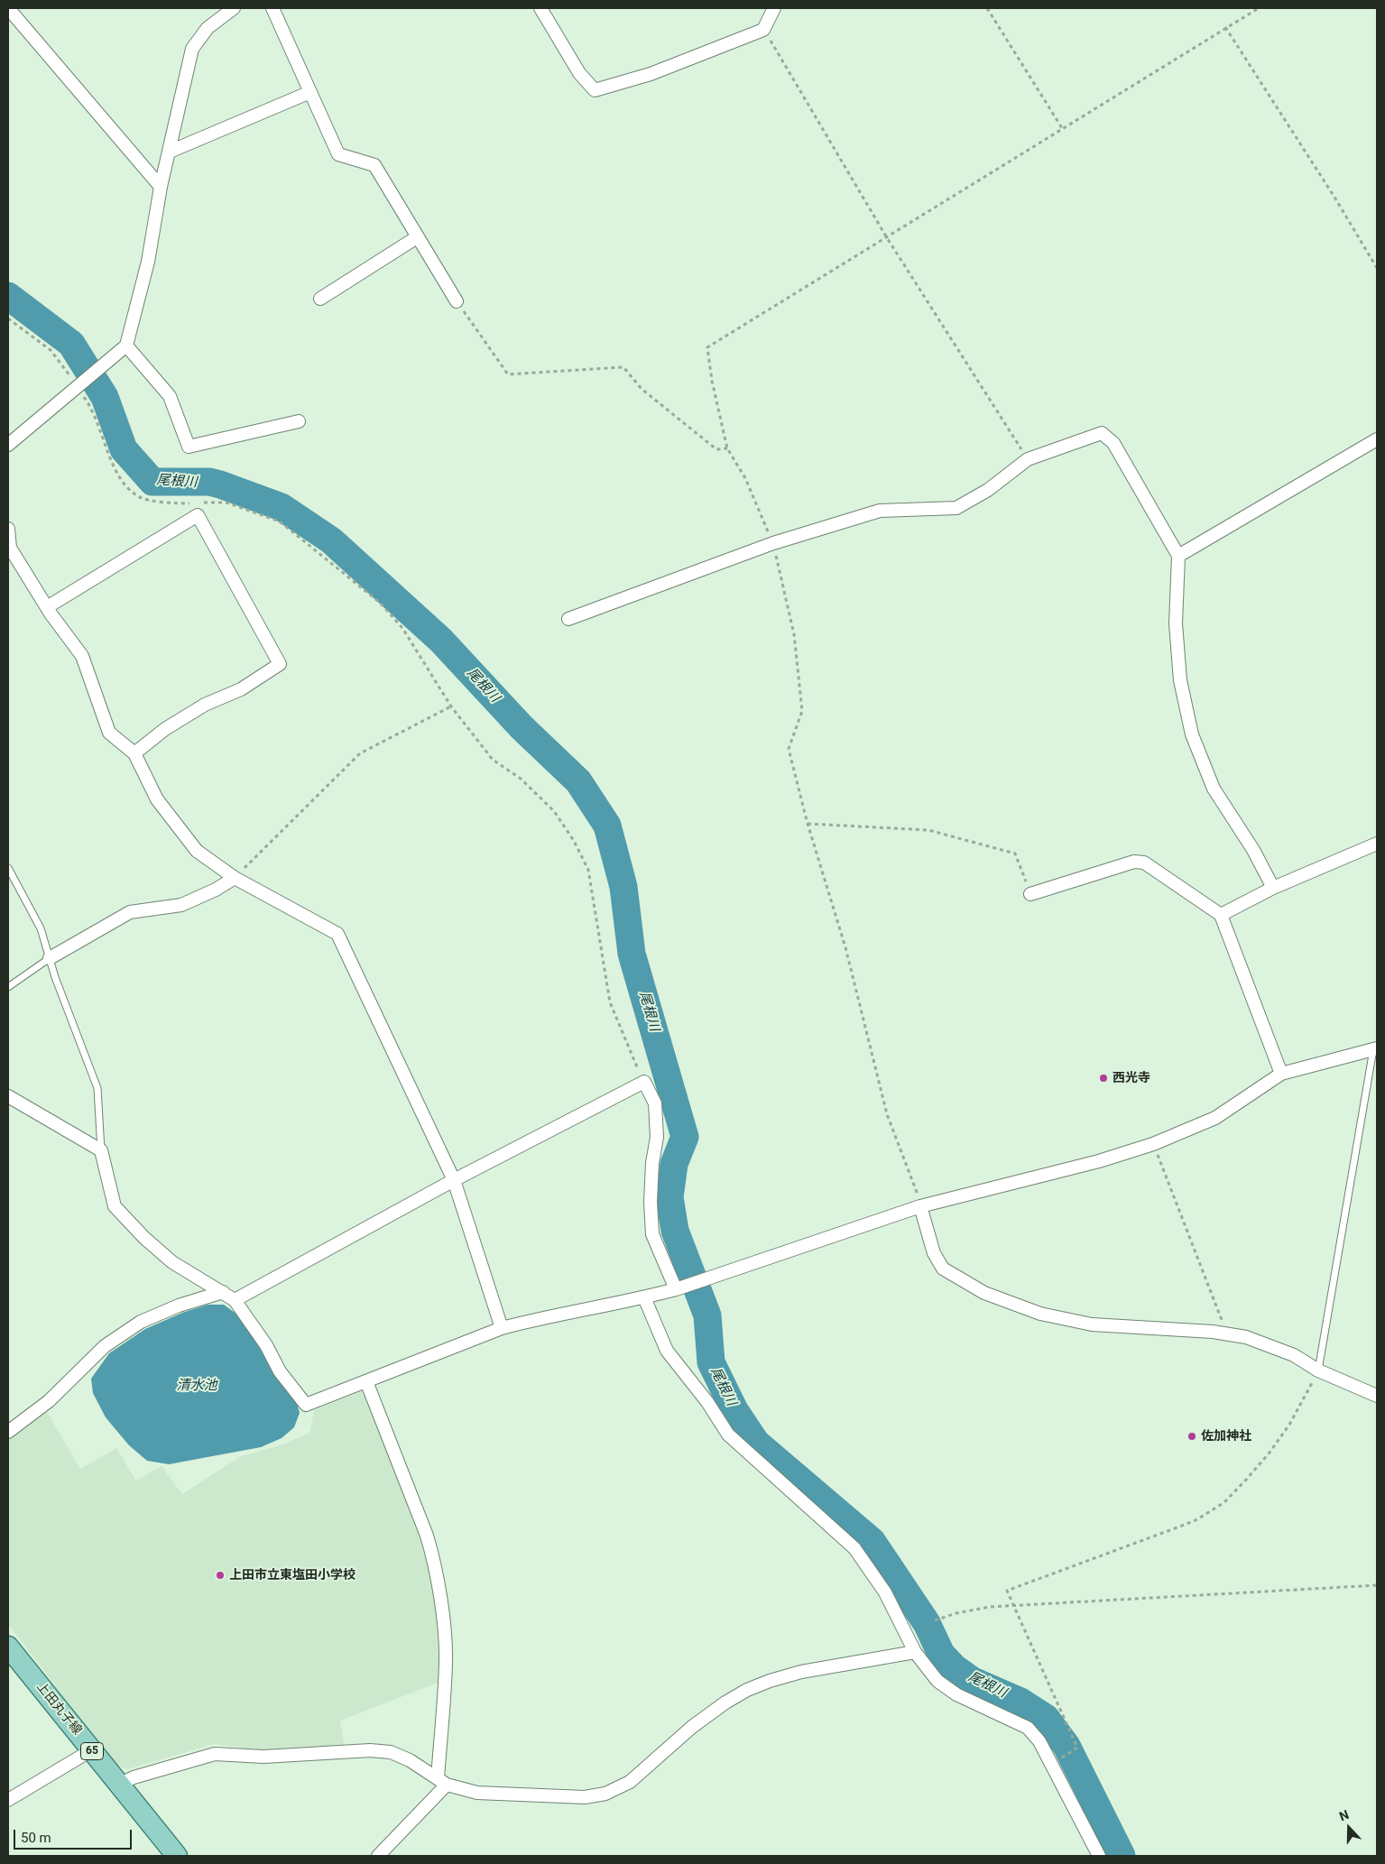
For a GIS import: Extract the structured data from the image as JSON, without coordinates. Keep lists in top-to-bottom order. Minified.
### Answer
{"streets":{"main road":["上田丸子線","65"]},"water":["尾根川","清水池"],"places":["西光寺","佐加神社","上田市立東塩田小学校"],"scale_bar":"50 m","north":"top"}
